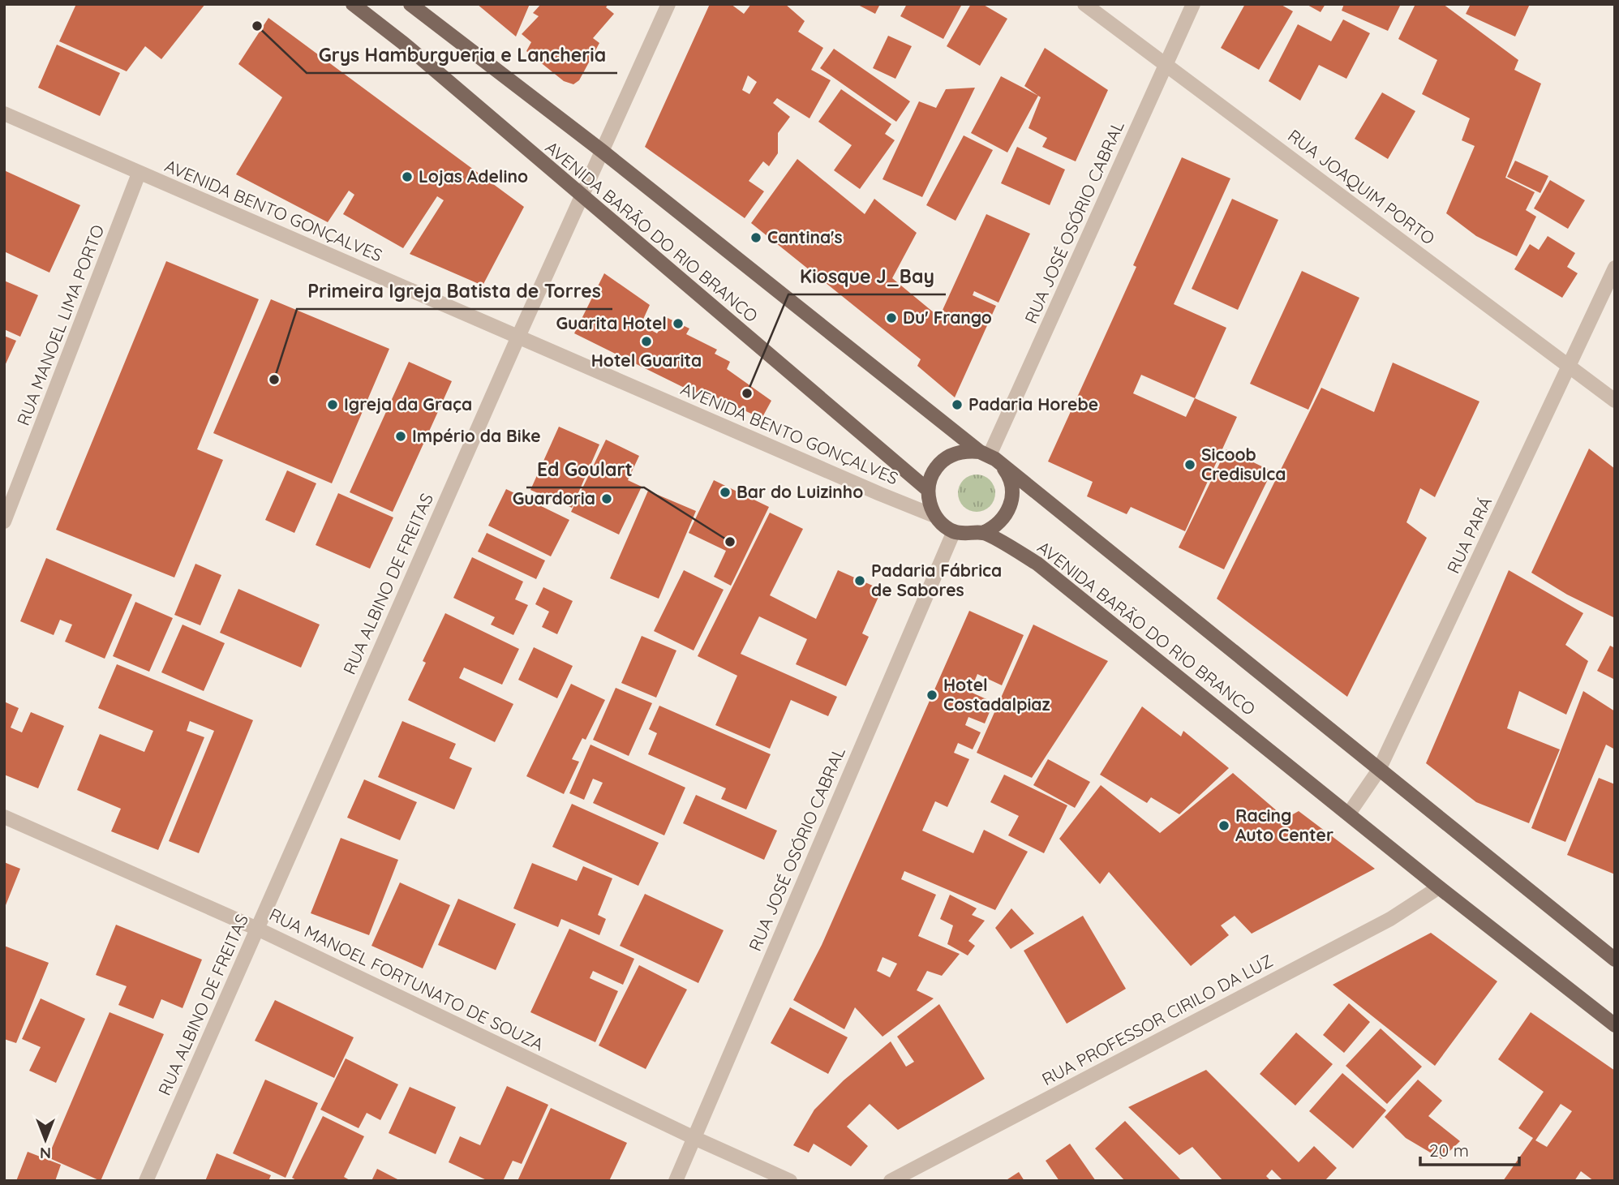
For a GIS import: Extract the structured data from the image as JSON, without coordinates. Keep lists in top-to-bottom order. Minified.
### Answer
{"streets":{"main road":["AVENIDA BARÃO DO RIO BRANCO"],"street":["RUA JOAQUIM PORTO","AVENIDA BENTO GONÇALVES","RUA JOSÉ OSÓRIO CABRAL","RUA MANOEL LIMA PORTO","RUA PARÁ","RUA ALBINO DE FREITAS","RUA MANOEL FORTUNATO DE SOUZA","RUA PROFESSOR CIRILO DA LUZ"]},"crossings":[["RUA JOAQUIM PORTO","RUA JOSÉ OSÓRIO CABRAL"],["RUA JOAQUIM PORTO","RUA PARÁ"],["AVENIDA BENTO GONÇALVES","RUA JOSÉ OSÓRIO CABRAL"],["AVENIDA BENTO GONÇALVES","AVENIDA BARÃO DO RIO BRANCO"],["AVENIDA BENTO GONÇALVES","RUA MANOEL LIMA PORTO"],["AVENIDA BENTO GONÇALVES","RUA ALBINO DE FREITAS"],["RUA JOSÉ OSÓRIO CABRAL","AVENIDA BARÃO DO RIO BRANCO"],["RUA JOSÉ OSÓRIO CABRAL","RUA MANOEL FORTUNATO DE SOUZA"],["AVENIDA BARÃO DO RIO BRANCO","RUA PARÁ"],["AVENIDA BARÃO DO RIO BRANCO","RUA ALBINO DE FREITAS"],["AVENIDA BARÃO DO RIO BRANCO","RUA PROFESSOR CIRILO DA LUZ"],["RUA ALBINO DE FREITAS","RUA MANOEL FORTUNATO DE SOUZA"]],"places":["Grys Hamburgueria e Lancheria","Lojas Adelino","Cantina's","Du' Frango","Guarita Hotel","Hotel Guarita","Primeira Igreja Batista de Torres","Kiosque J_Bay","Igreja da Graça","Padaria Horebe","Império da Bike","Sicoob Credisulca","Bar do Luizinho","Guardoria","Ed Goulart","Padaria Fábrica de Sabores","Hotel Costadalpiaz","Racing Auto Center"],"scale_bar":"20 m","north":"bottom"}
